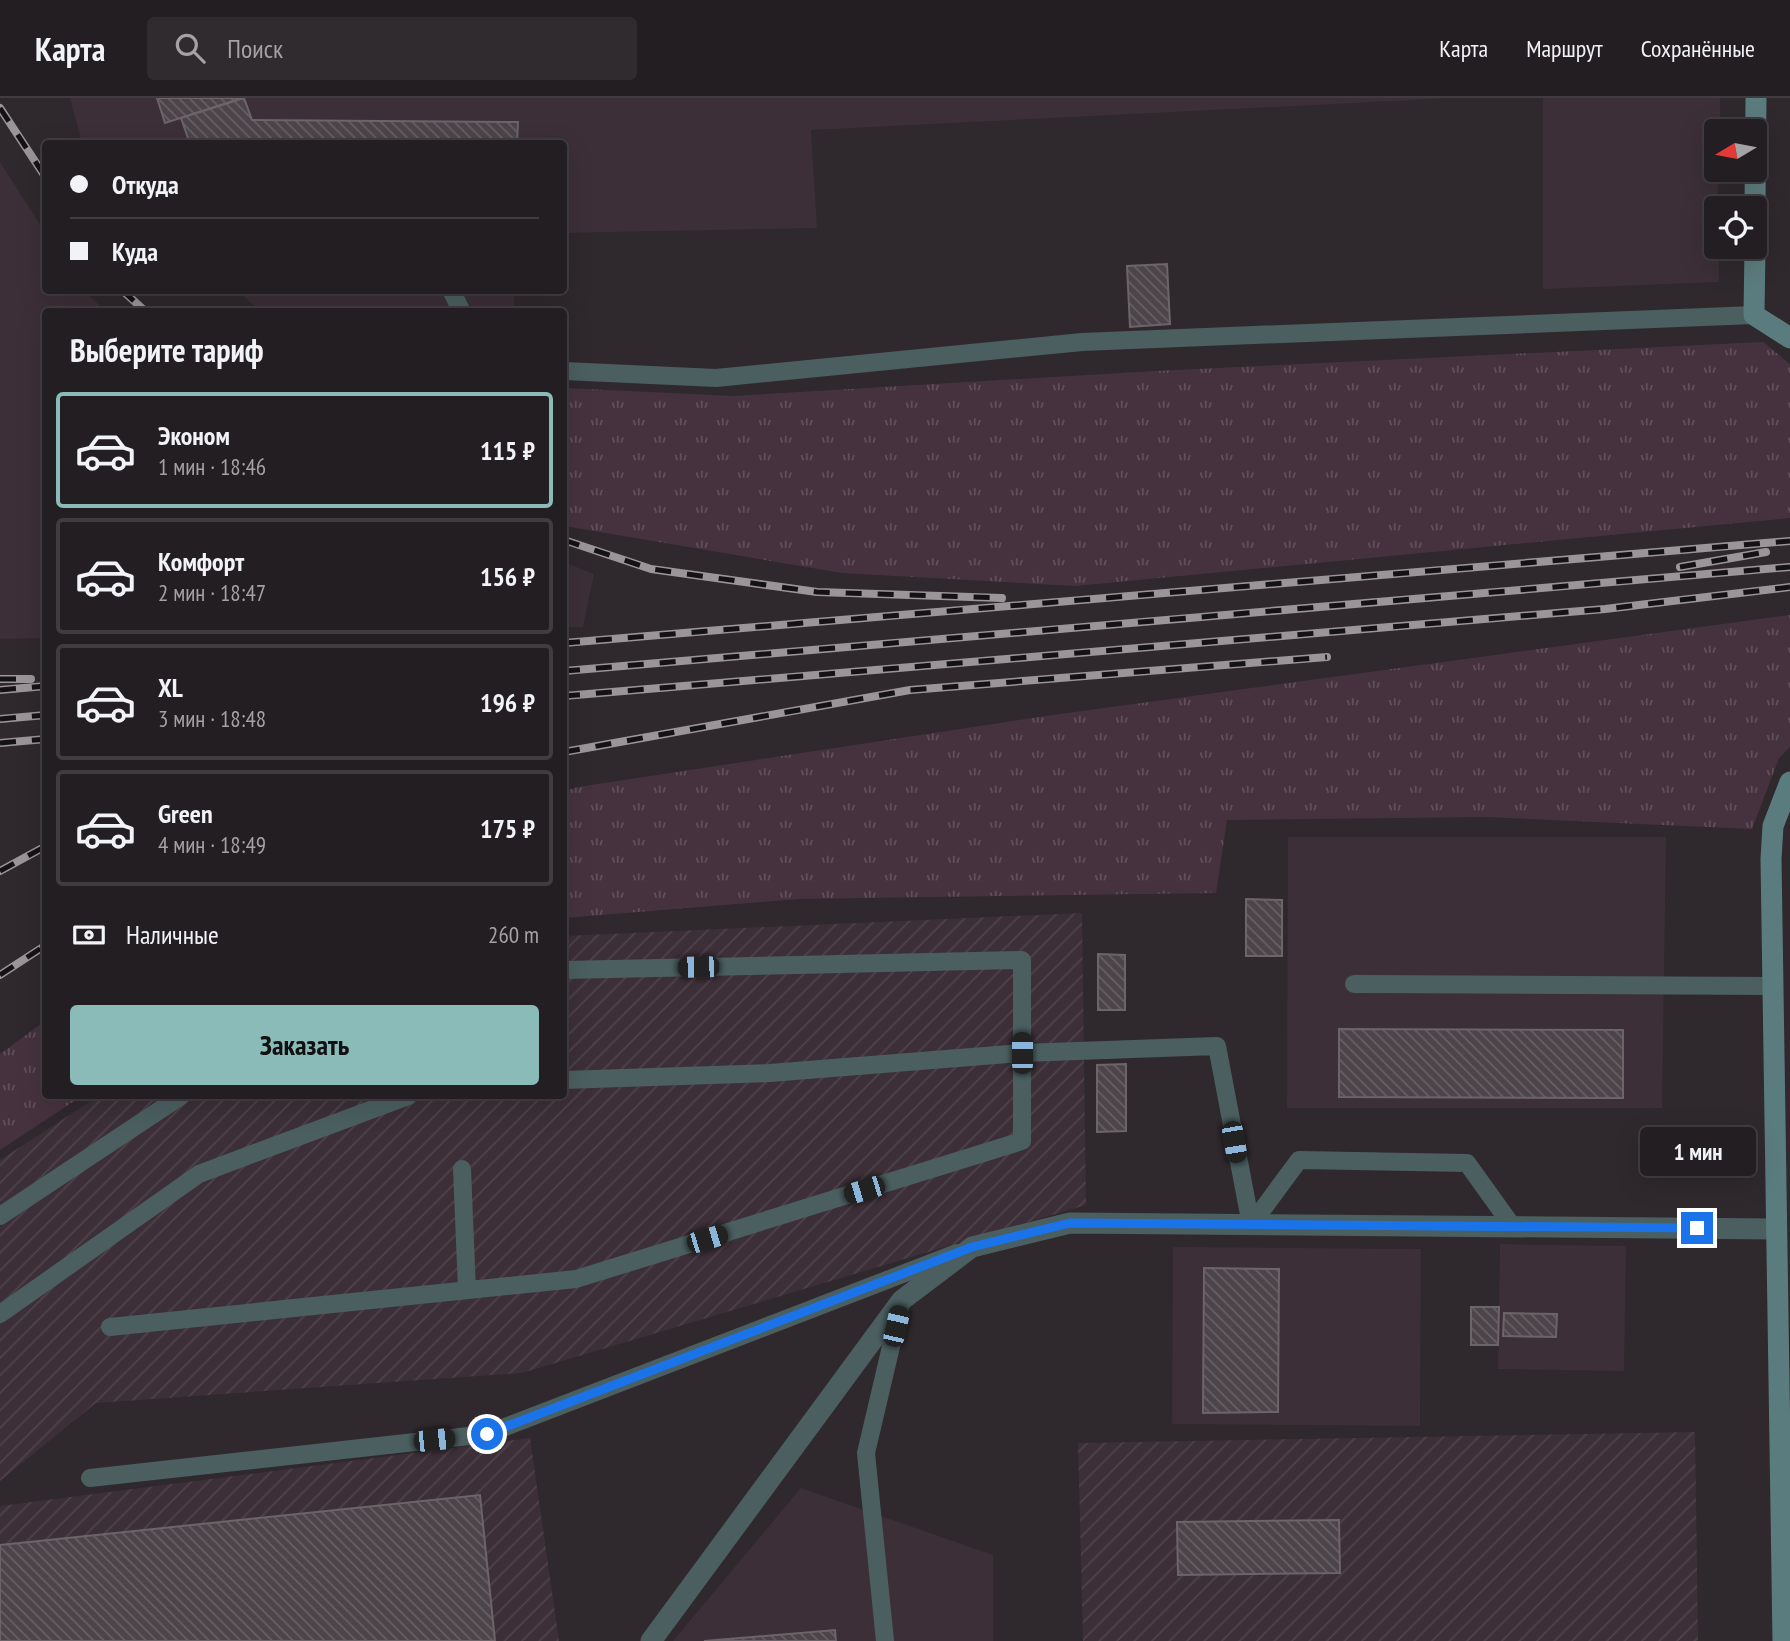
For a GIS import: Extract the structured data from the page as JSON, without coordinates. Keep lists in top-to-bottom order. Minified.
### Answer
{"north":"left","page":{"header":"Карта","search":"Поиск","nav":["Карта","Маршрут","Сохранённые"],"banner":["Откуда","Куда"],"heading":"Выберите тариф","list":[{"name":"Эконом","note":"1 мин · 18:46","value":"115 ₽"},{"name":"Комфорт","note":"2 мин · 18:47","value":"156 ₽"},{"name":"XL","note":"3 мин · 18:48","value":"196 ₽"},{"name":"Green","note":"4 мин · 18:49","value":"175 ₽"}],"pay":["Наличные","260 m"],"buttons":"Заказать","bubble":"1 мин"}}
